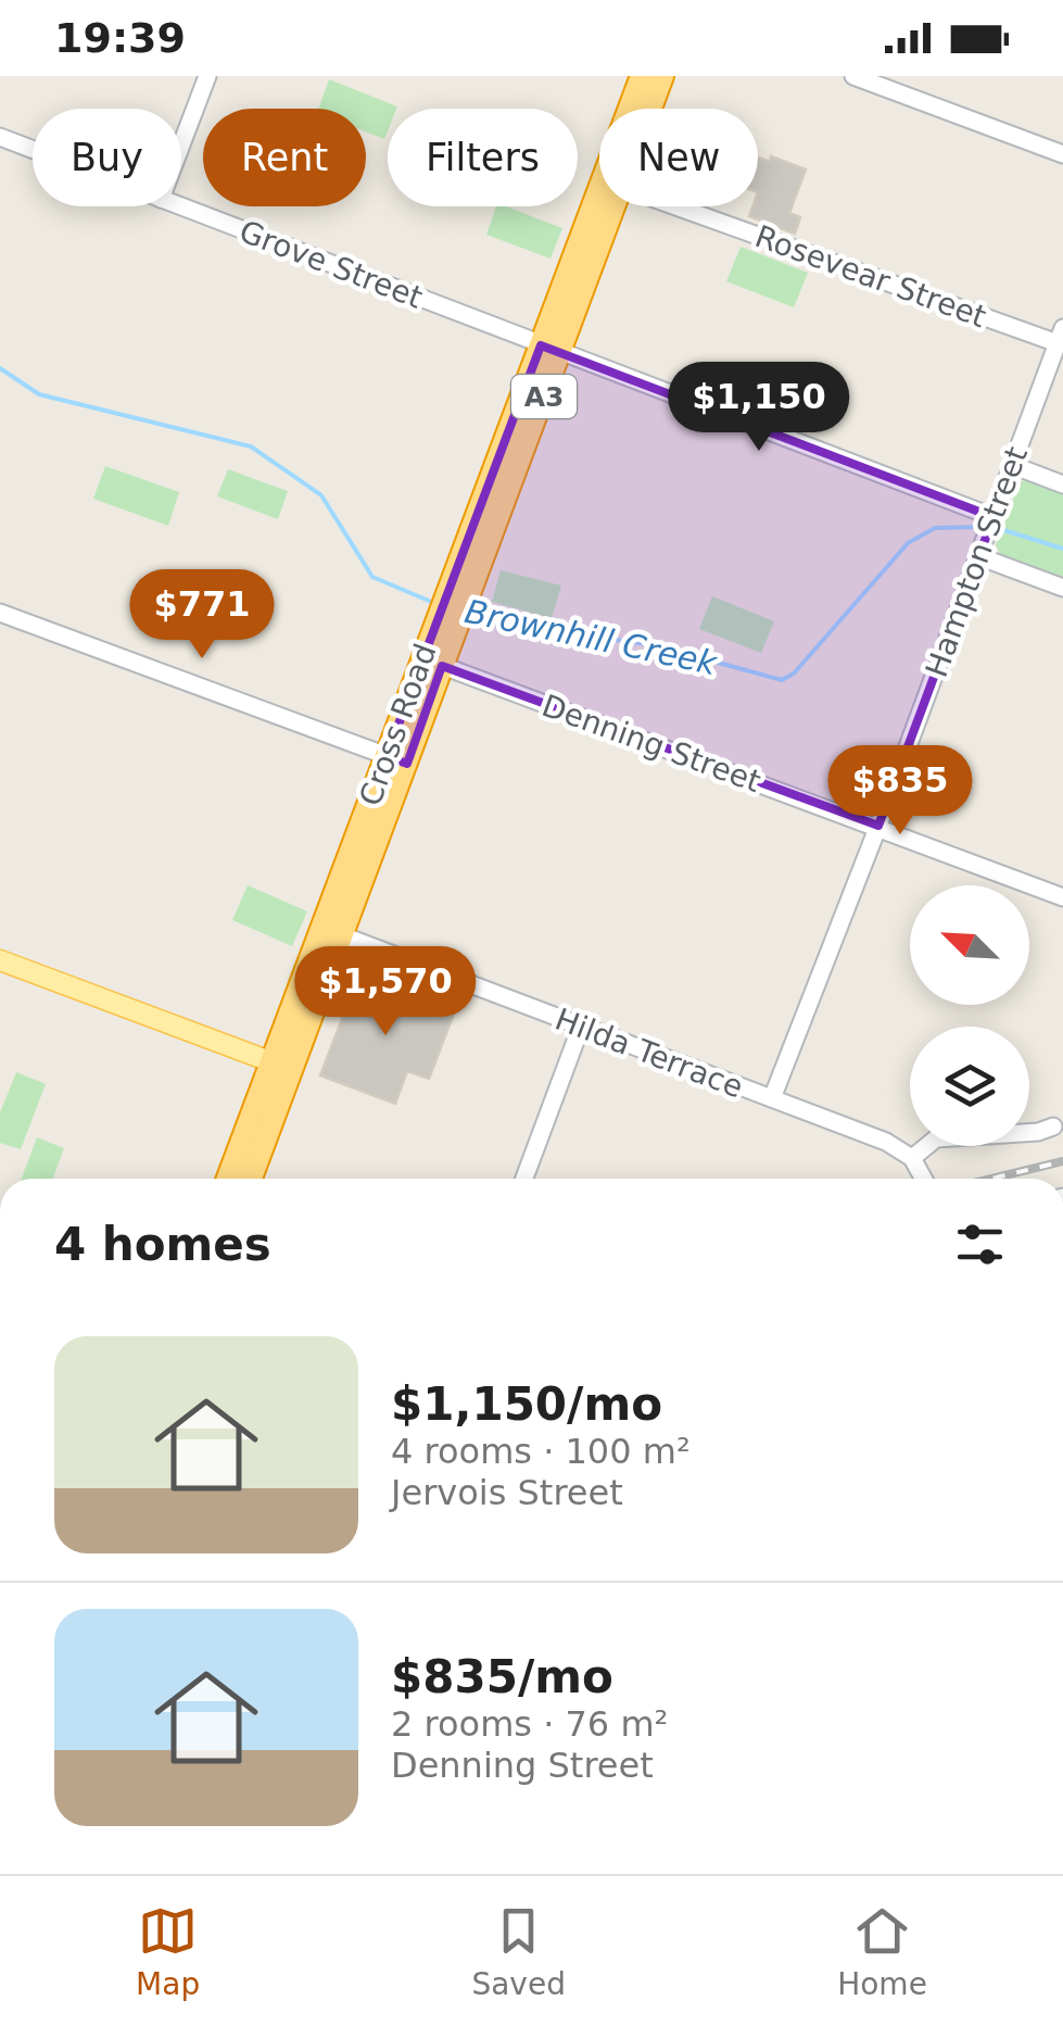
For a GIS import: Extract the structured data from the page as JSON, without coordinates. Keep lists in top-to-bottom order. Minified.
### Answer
{"streets":{"highway":["A3","Cross Road"],"street":["Grove Street","Rosevear Street","Hampton Street","Denning Street","Hilda Terrace"]},"crossings":[["Grove Street","Hampton Street"],["Grove Street","Cross Road"],["Rosevear Street","Hampton Street"],["Hampton Street","Denning Street"],["Hampton Street","Hilda Terrace"],["Cross Road","Denning Street"],["Cross Road","Hilda Terrace"]],"water":["Brownhill Creek"],"north":"top left","page":{"status":"19:39","chip":["Buy","Rent","Filters","New"],"price":["$1,150","$771","$835","$1,570"],"heading":"4 homes","list":[{"name":"$1,150/mo","note":"4 rooms · 100 m² · Jervois Street"},{"name":"$835/mo","note":"2 rooms · 76 m² · Denning Street"}],"tabs":["Map","Saved","Home"]}}
